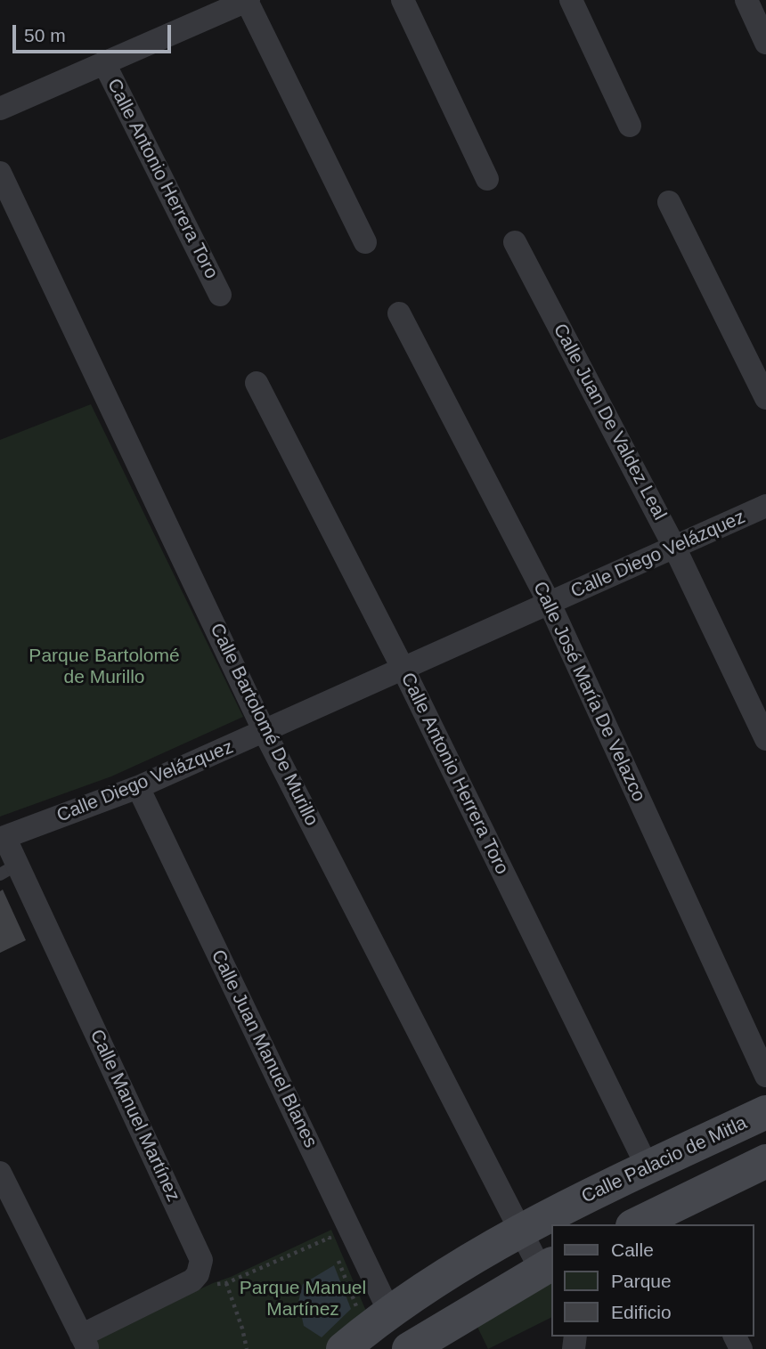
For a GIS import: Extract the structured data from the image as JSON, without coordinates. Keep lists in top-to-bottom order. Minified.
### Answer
{"streets":{"main road":["Calle Palacio de Mitla"],"street":["Calle Antonio Herrera Toro","Calle Juan De Valdez Leal","Calle Diego Velázquez","Calle José María De Velazco","Calle Bartolomé De Murillo","Calle Juan Manuel Blanes","Calle Manuel Martínez"]},"crossings":[["Calle Antonio Herrera Toro","Calle Diego Velázquez"],["Calle Antonio Herrera Toro","Calle Palacio de Mitla"],["Calle Juan De Valdez Leal","Calle Diego Velázquez"],["Calle Diego Velázquez","Calle José María De Velazco"],["Calle Diego Velázquez","Calle Bartolomé De Murillo"],["Calle Diego Velázquez","Calle Juan Manuel Blanes"],["Calle Diego Velázquez","Calle Manuel Martínez"],["Calle Bartolomé De Murillo","Calle Palacio de Mitla"],["Calle Juan Manuel Blanes","Calle Palacio de Mitla"]],"parks":["Parque Bartolomé de Murillo","Parque Manuel Martínez"],"legend":["Calle","Parque","Edificio"],"scale_bar":"50 m"}
